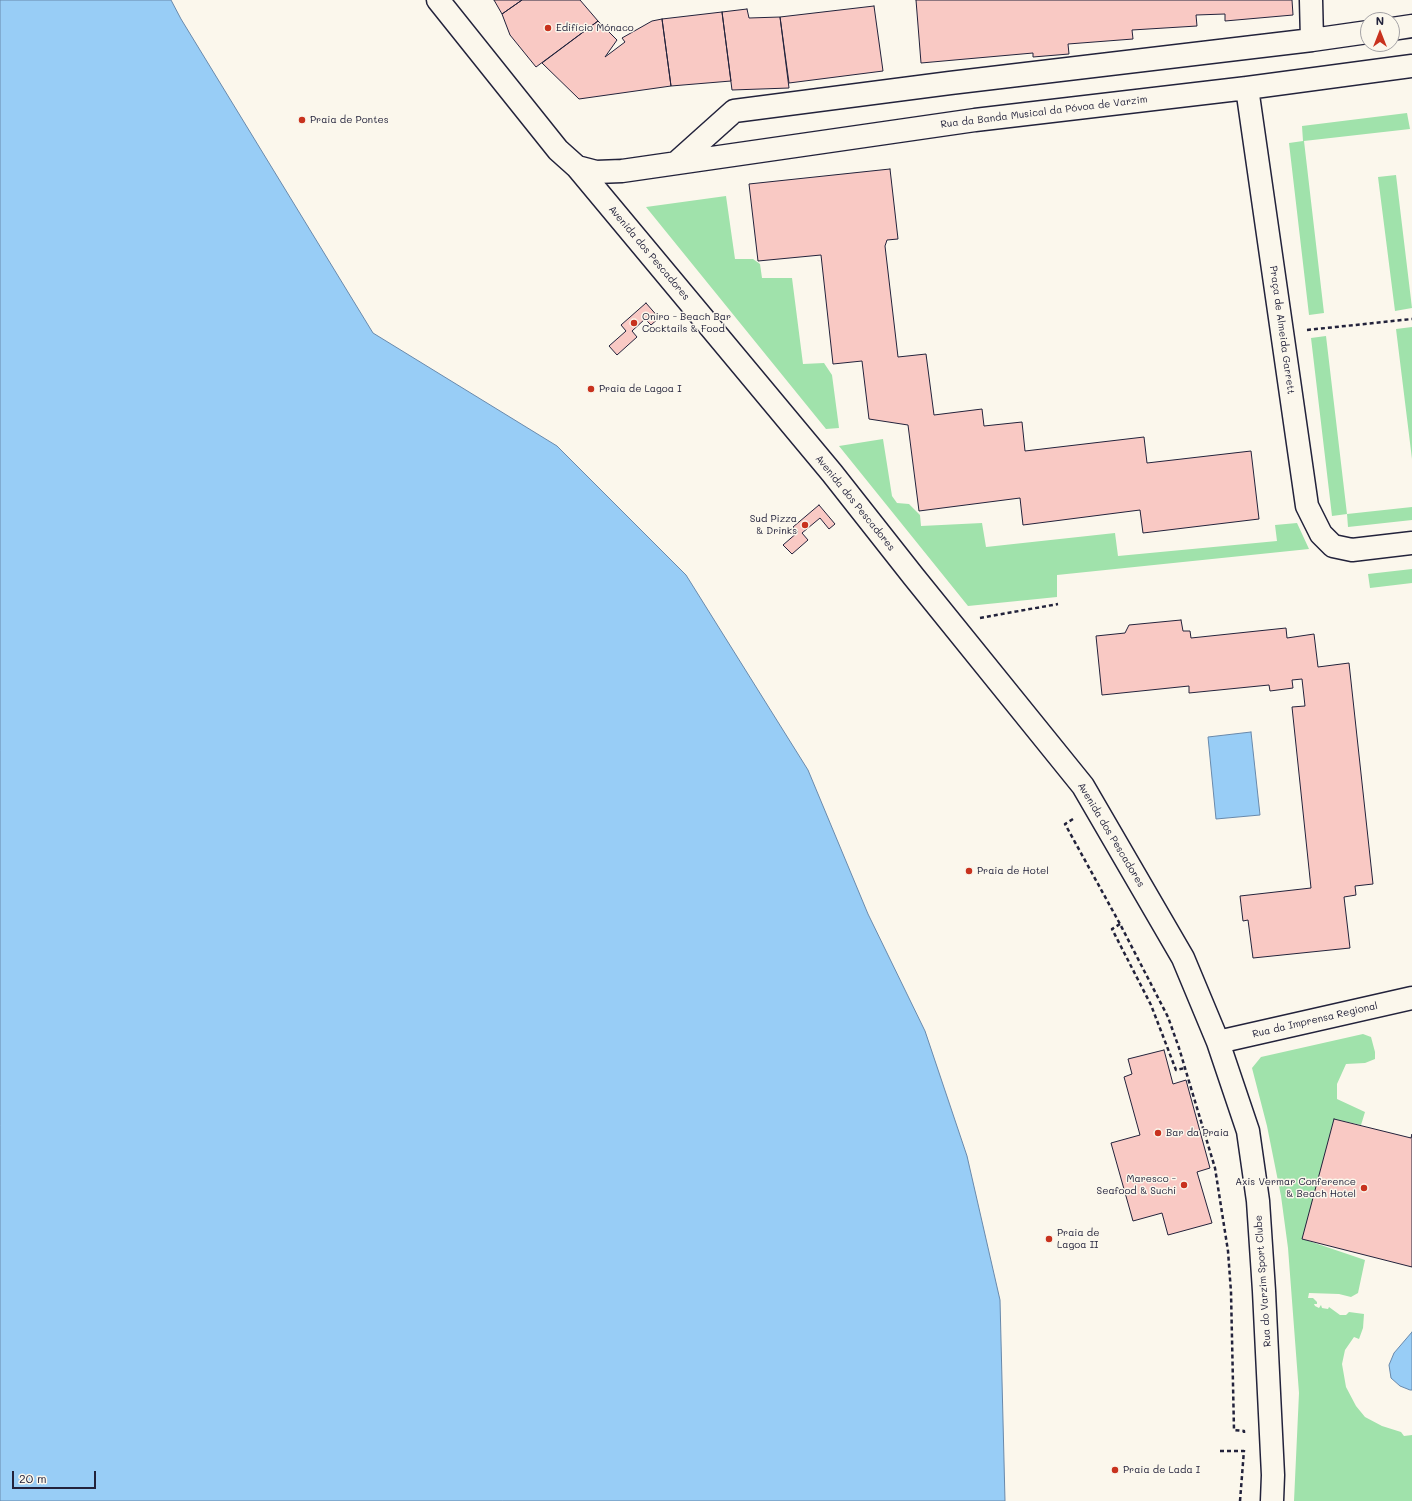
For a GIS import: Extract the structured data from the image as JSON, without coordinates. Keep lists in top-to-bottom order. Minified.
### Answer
{"streets":{"street":["Rua da Banda Musical da Póvoa de Varzim","Avenida dos Pescadores","Praça de Almeida Garrett","Rua da Imprensa Regional","Rua do Varzim Sport Clube"]},"crossings":[["Rua da Banda Musical da Póvoa de Varzim","Avenida dos Pescadores"],["Rua da Banda Musical da Póvoa de Varzim","Praça de Almeida Garrett"],["Avenida dos Pescadores","Rua da Imprensa Regional"],["Avenida dos Pescadores","Rua do Varzim Sport Clube"],["Rua da Imprensa Regional","Rua do Varzim Sport Clube"]],"places":["Edifício Mónaco","Praia de Pontes","Oniro - Beach Bar Cocktails & Food","Praia de Lagoa I","Sud Pizza & Drinks","Praia de Hotel","Bar da Praia","Maresco - Seafood & Suchi","Axis Vermar Conference & Beach Hotel","Praia de Lagoa II","Praia de Lada I"],"scale_bar":"20 m","north":"top"}
